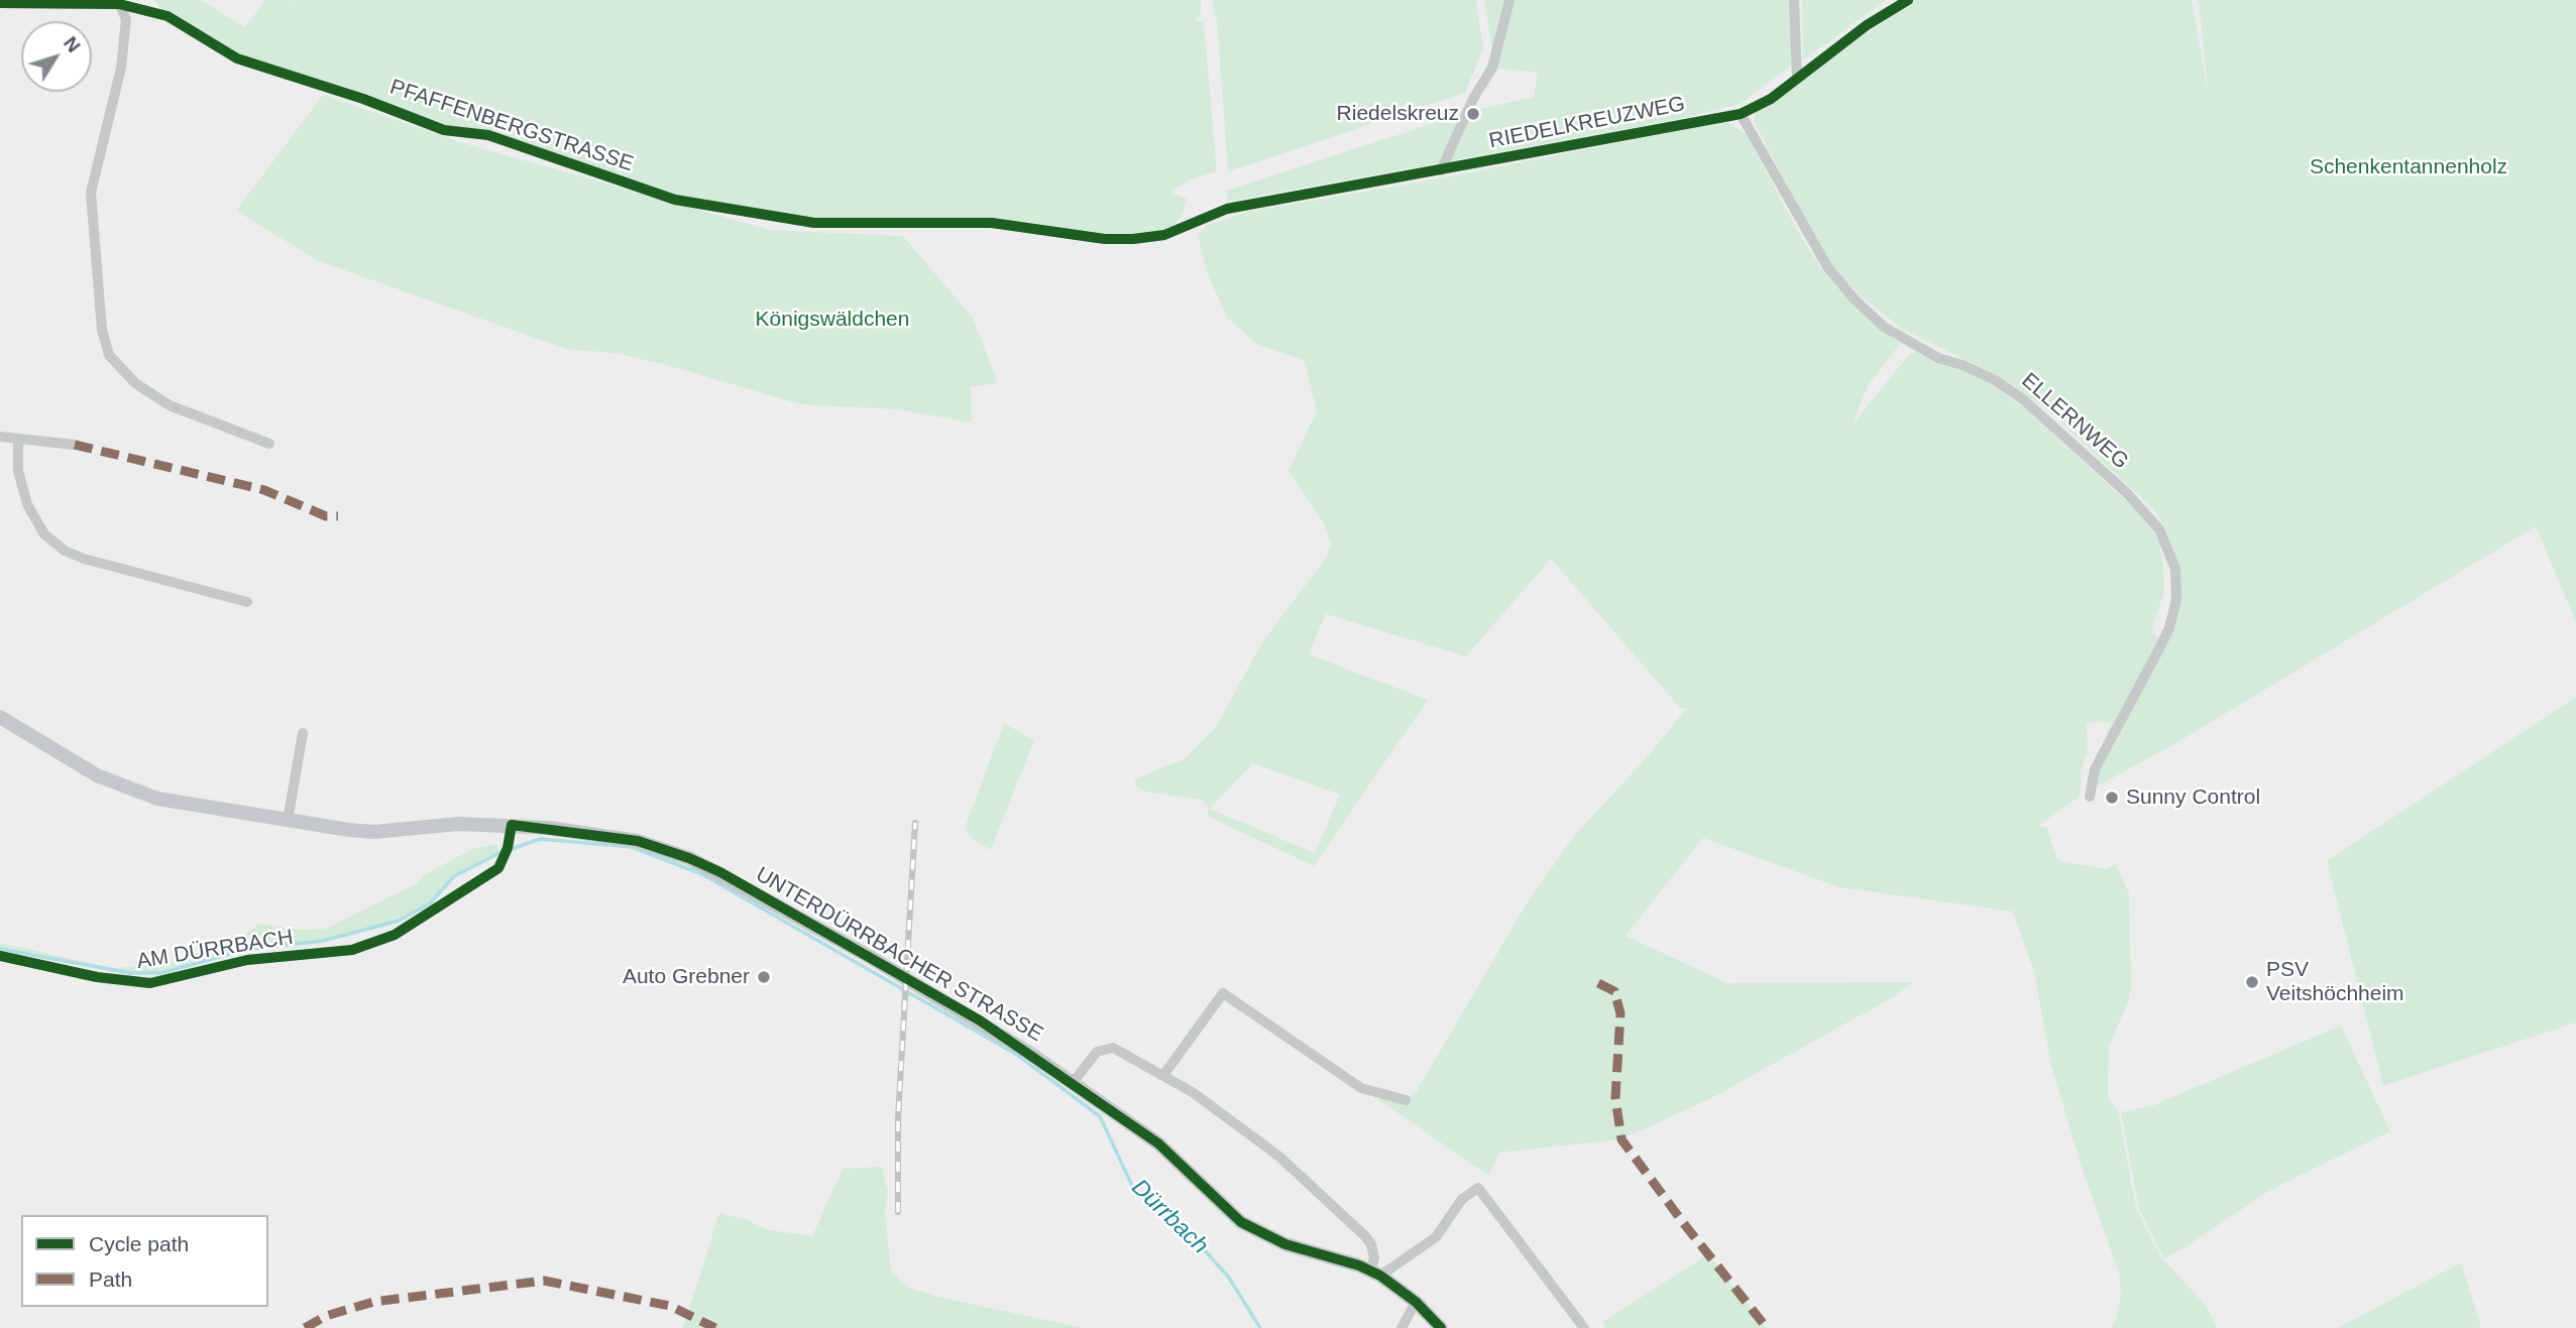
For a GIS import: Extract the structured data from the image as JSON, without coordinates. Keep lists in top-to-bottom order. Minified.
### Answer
{"streets":{"street":["RIEDELKREUZWEG","PFAFFENBERGSTRASSE","ELLERNWEG","AM DÜRRBACH","UNTERDÜRRBACHER STRASSE"]},"crossings":[["RIEDELKREUZWEG","PFAFFENBERGSTRASSE"],["RIEDELKREUZWEG","ELLERNWEG"],["AM DÜRRBACH","UNTERDÜRRBACHER STRASSE"]],"water":["Dürrbach"],"parks":["Schenkentannenholz","Königswäldchen"],"places":["Riedelskreuz","Sunny Control","Auto Grebner","PSV Veitshöchheim"],"legend":["Cycle path","Path"],"north":"top right"}
